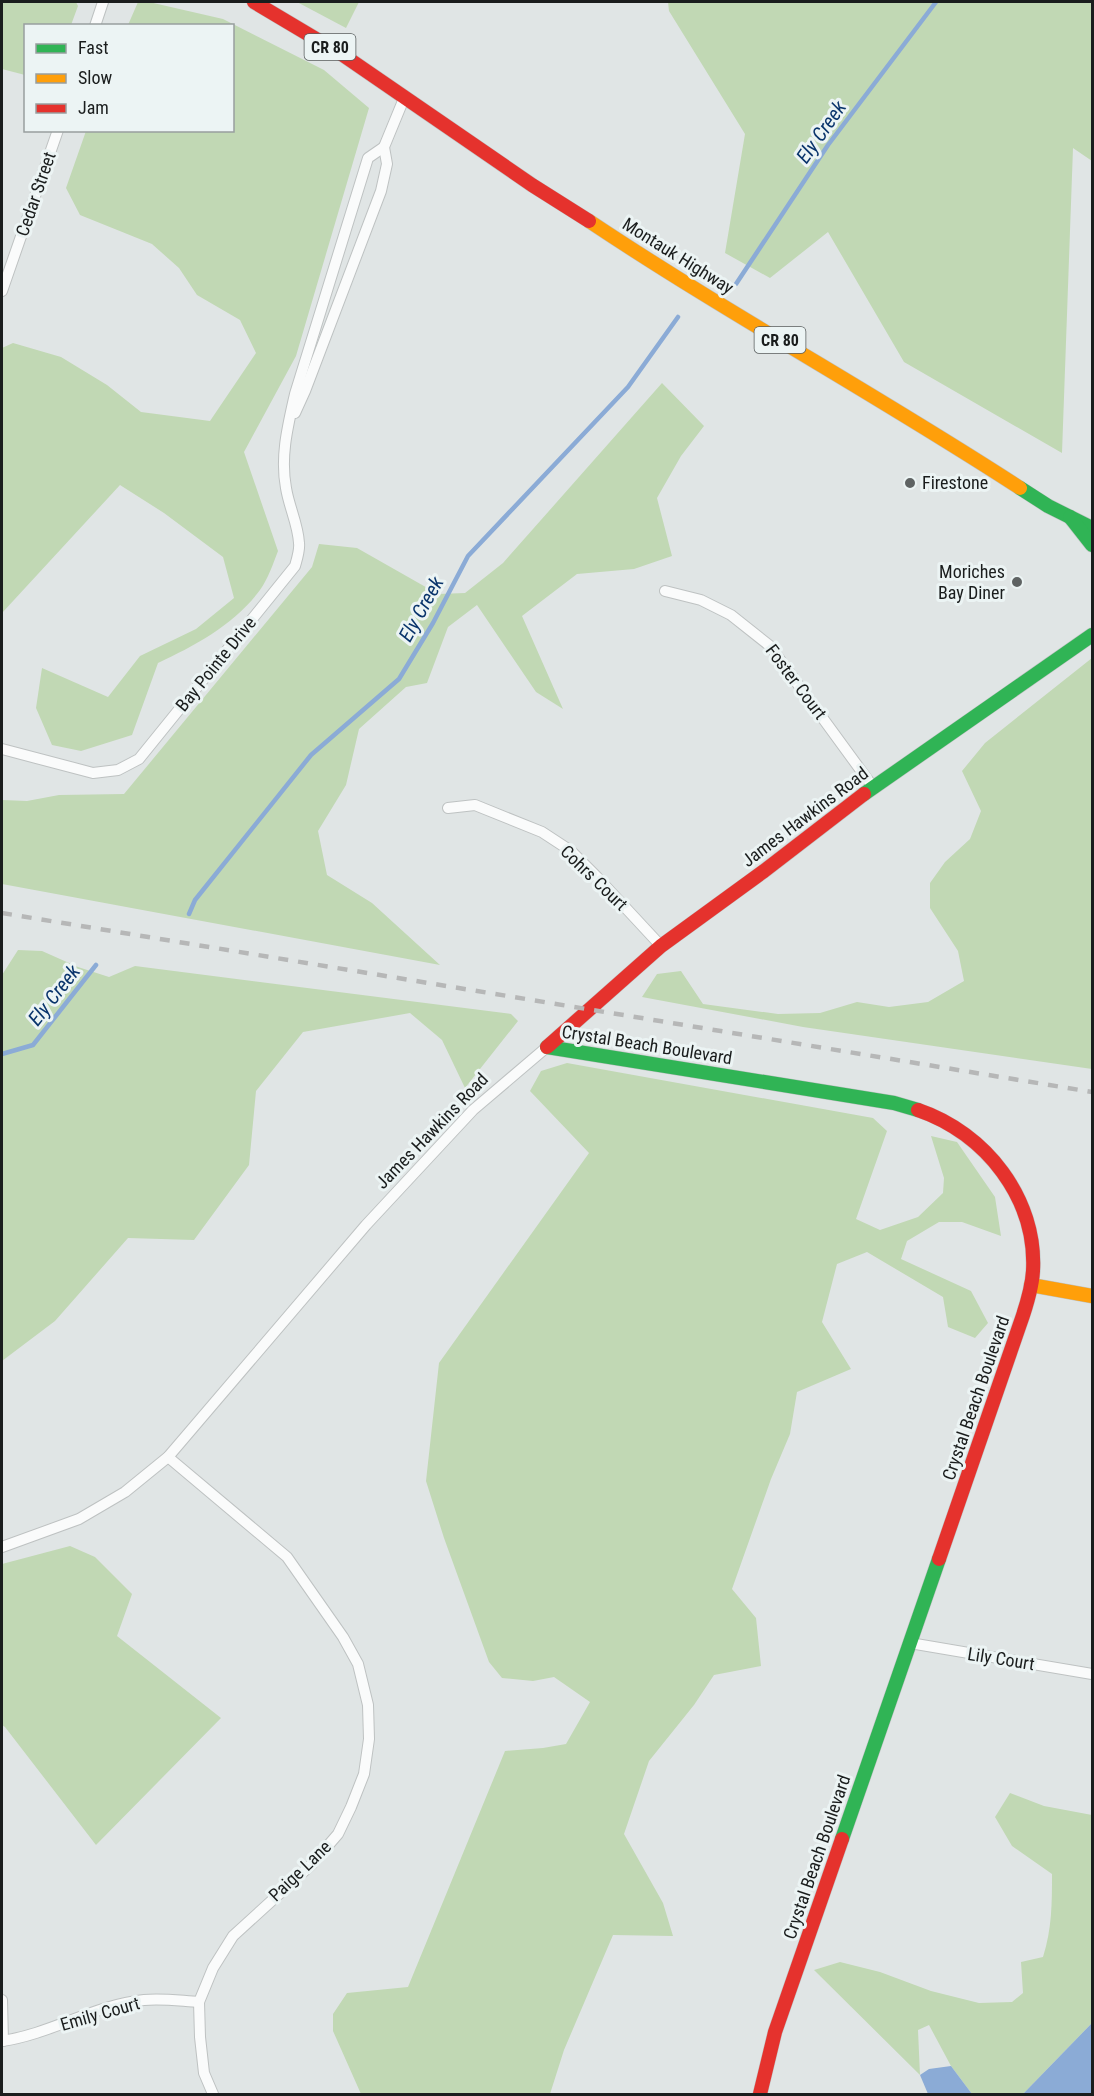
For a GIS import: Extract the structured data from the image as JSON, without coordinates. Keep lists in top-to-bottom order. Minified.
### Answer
{"streets":{"street":["CR 80","Cedar Street","Montauk Highway","Bay Pointe Drive","Foster Court","James Hawkins Road","Cohrs Court","Crystal Beach Boulevard","Lily Court","Paige Lane","Emily Court"]},"crossings":[["Montauk Highway","Bay Pointe Drive"],["Foster Court","James Hawkins Road"],["James Hawkins Road","Cohrs Court"],["James Hawkins Road","Crystal Beach Boulevard"],["James Hawkins Road","Paige Lane"],["Crystal Beach Boulevard","Lily Court"],["Paige Lane","Emily Court"]],"water":["Ely Creek"],"places":["Firestone","Moriches Bay Diner"],"legend":["Fast","Slow","Jam"]}
